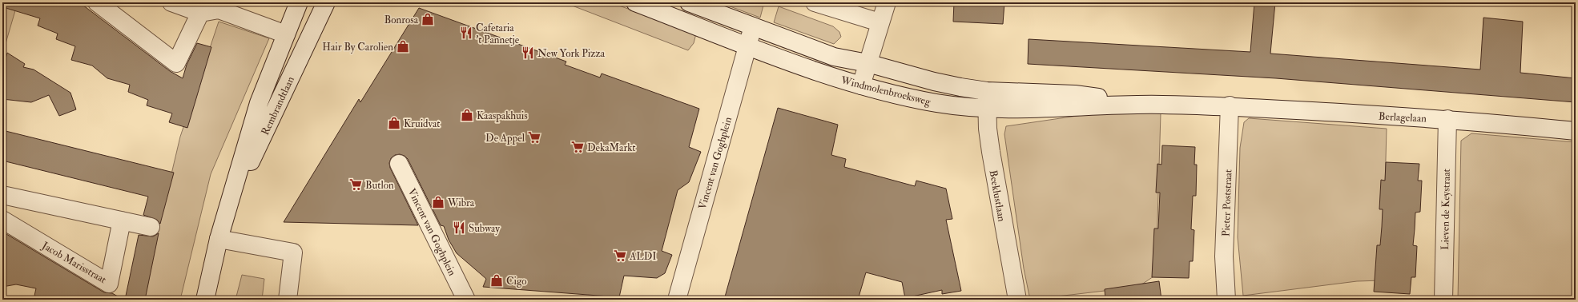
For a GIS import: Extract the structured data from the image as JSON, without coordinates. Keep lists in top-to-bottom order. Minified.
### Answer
{"streets":{"street":["Windmolenbroeksweg","Rembrandtlaan","Berlagelaan","Vincent van Goghplein","Beeklustlaan","Pieter Poststraat","Lieven de Keystraat","Jacob Marisstraat"]},"crossings":[["Windmolenbroeksweg","Berlagelaan"],["Windmolenbroeksweg","Vincent van Goghplein"],["Windmolenbroeksweg","Beeklustlaan"],["Windmolenbroeksweg","Pieter Poststraat"],["Berlagelaan","Pieter Poststraat"],["Berlagelaan","Lieven de Keystraat"]],"places":{"shop":["Bonrosa","Hair By Carolien","Kaaspakhuis","Kruidvat","Wibra","Cigo"],"restaurant":["Cafetaria 't Pannetje","New York Pizza","Subway"],"supermarket":["De Appel","DekaMarkt","Butlon","ALDI"]}}
